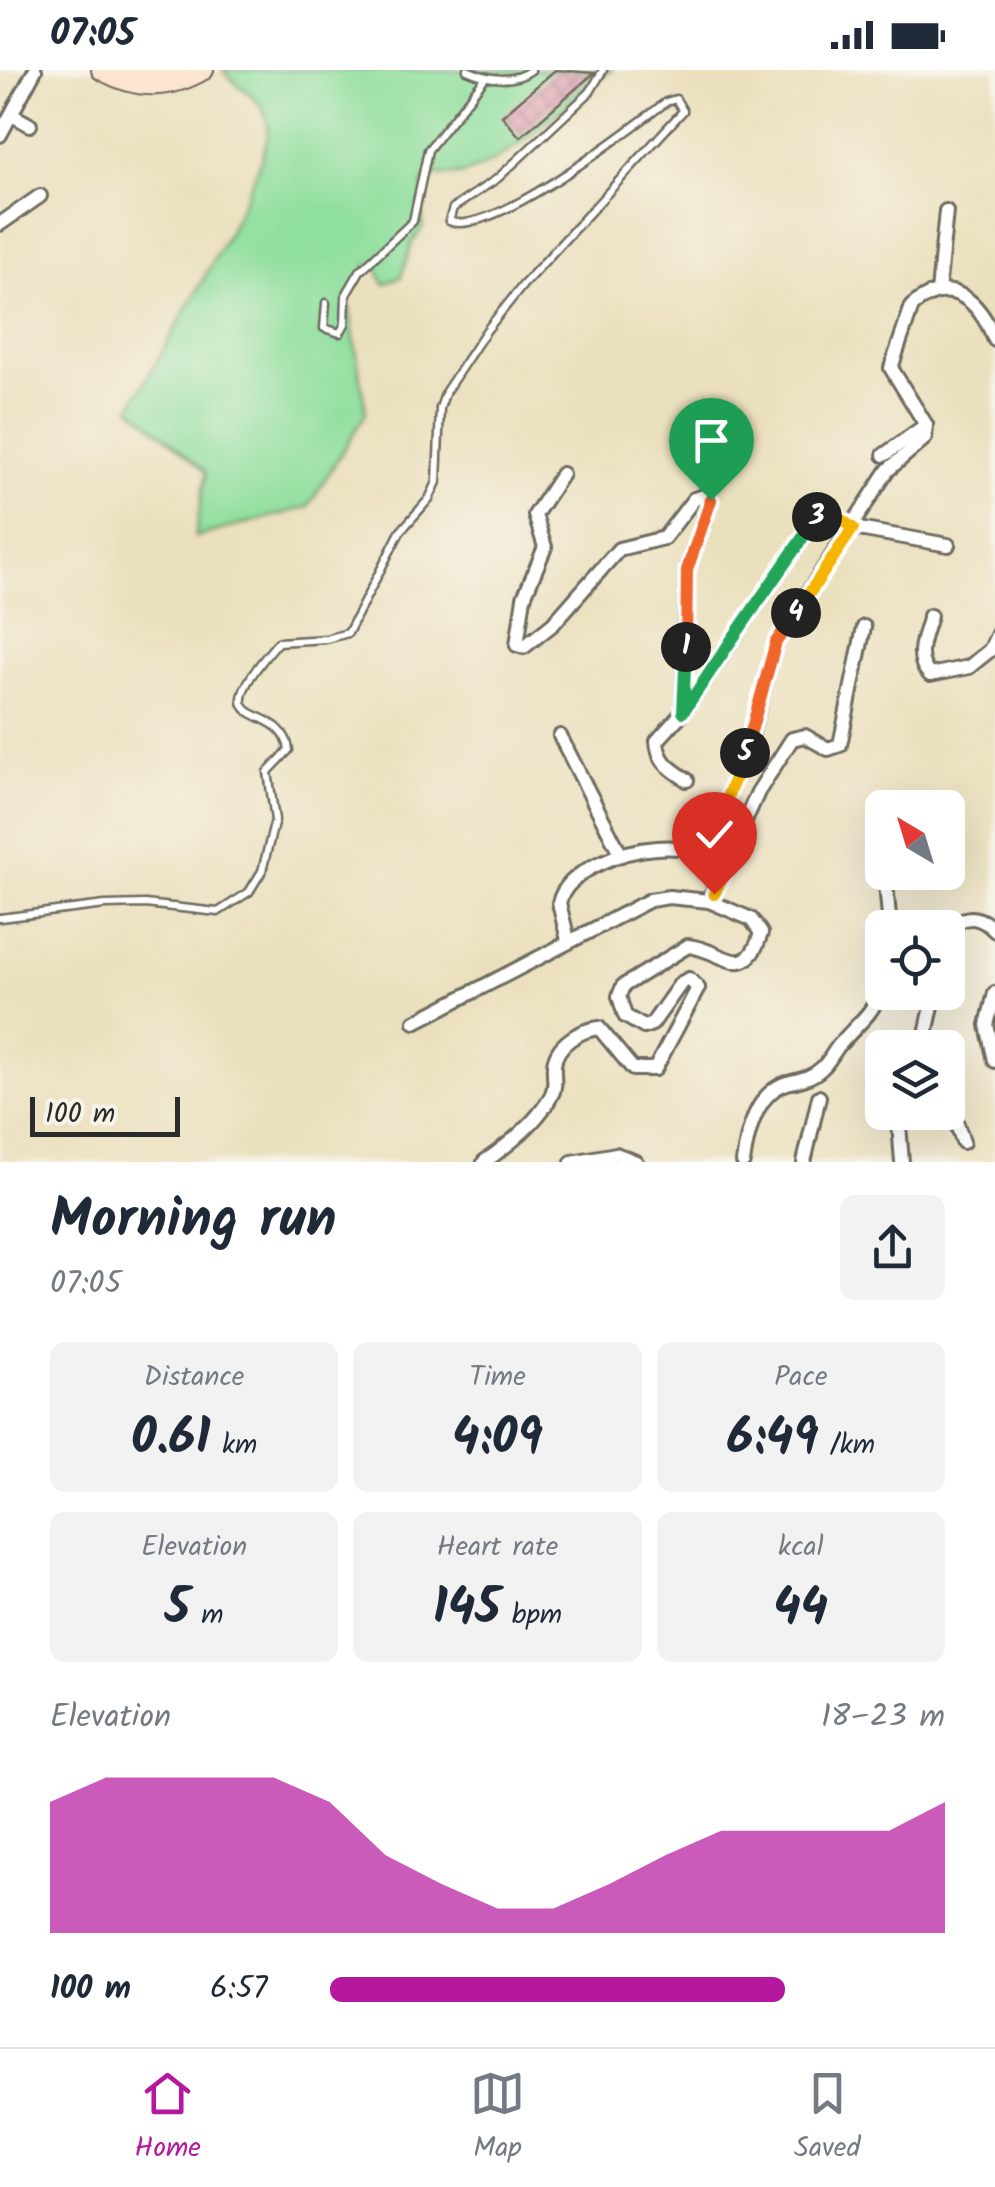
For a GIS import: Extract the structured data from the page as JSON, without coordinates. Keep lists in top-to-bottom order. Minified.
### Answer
{"scale_bar":"100 m","north":"top left","page":{"status":"07:05","pins":["3","4","1","5"],"scale":"100 m","heading":["Morning run","07:05"],"stats":[["Distance","0.61 km"],["Time","4:09"],["Pace","6:49 /km"],["Elevation","5 m"],["Heart rate","145 bpm"],["kcal","44"]],"chart":["Elevation","18–23 m"],"list":[{"name":"100 m","note":"6:57"}],"tabs":["Home","Map","Saved"]}}
